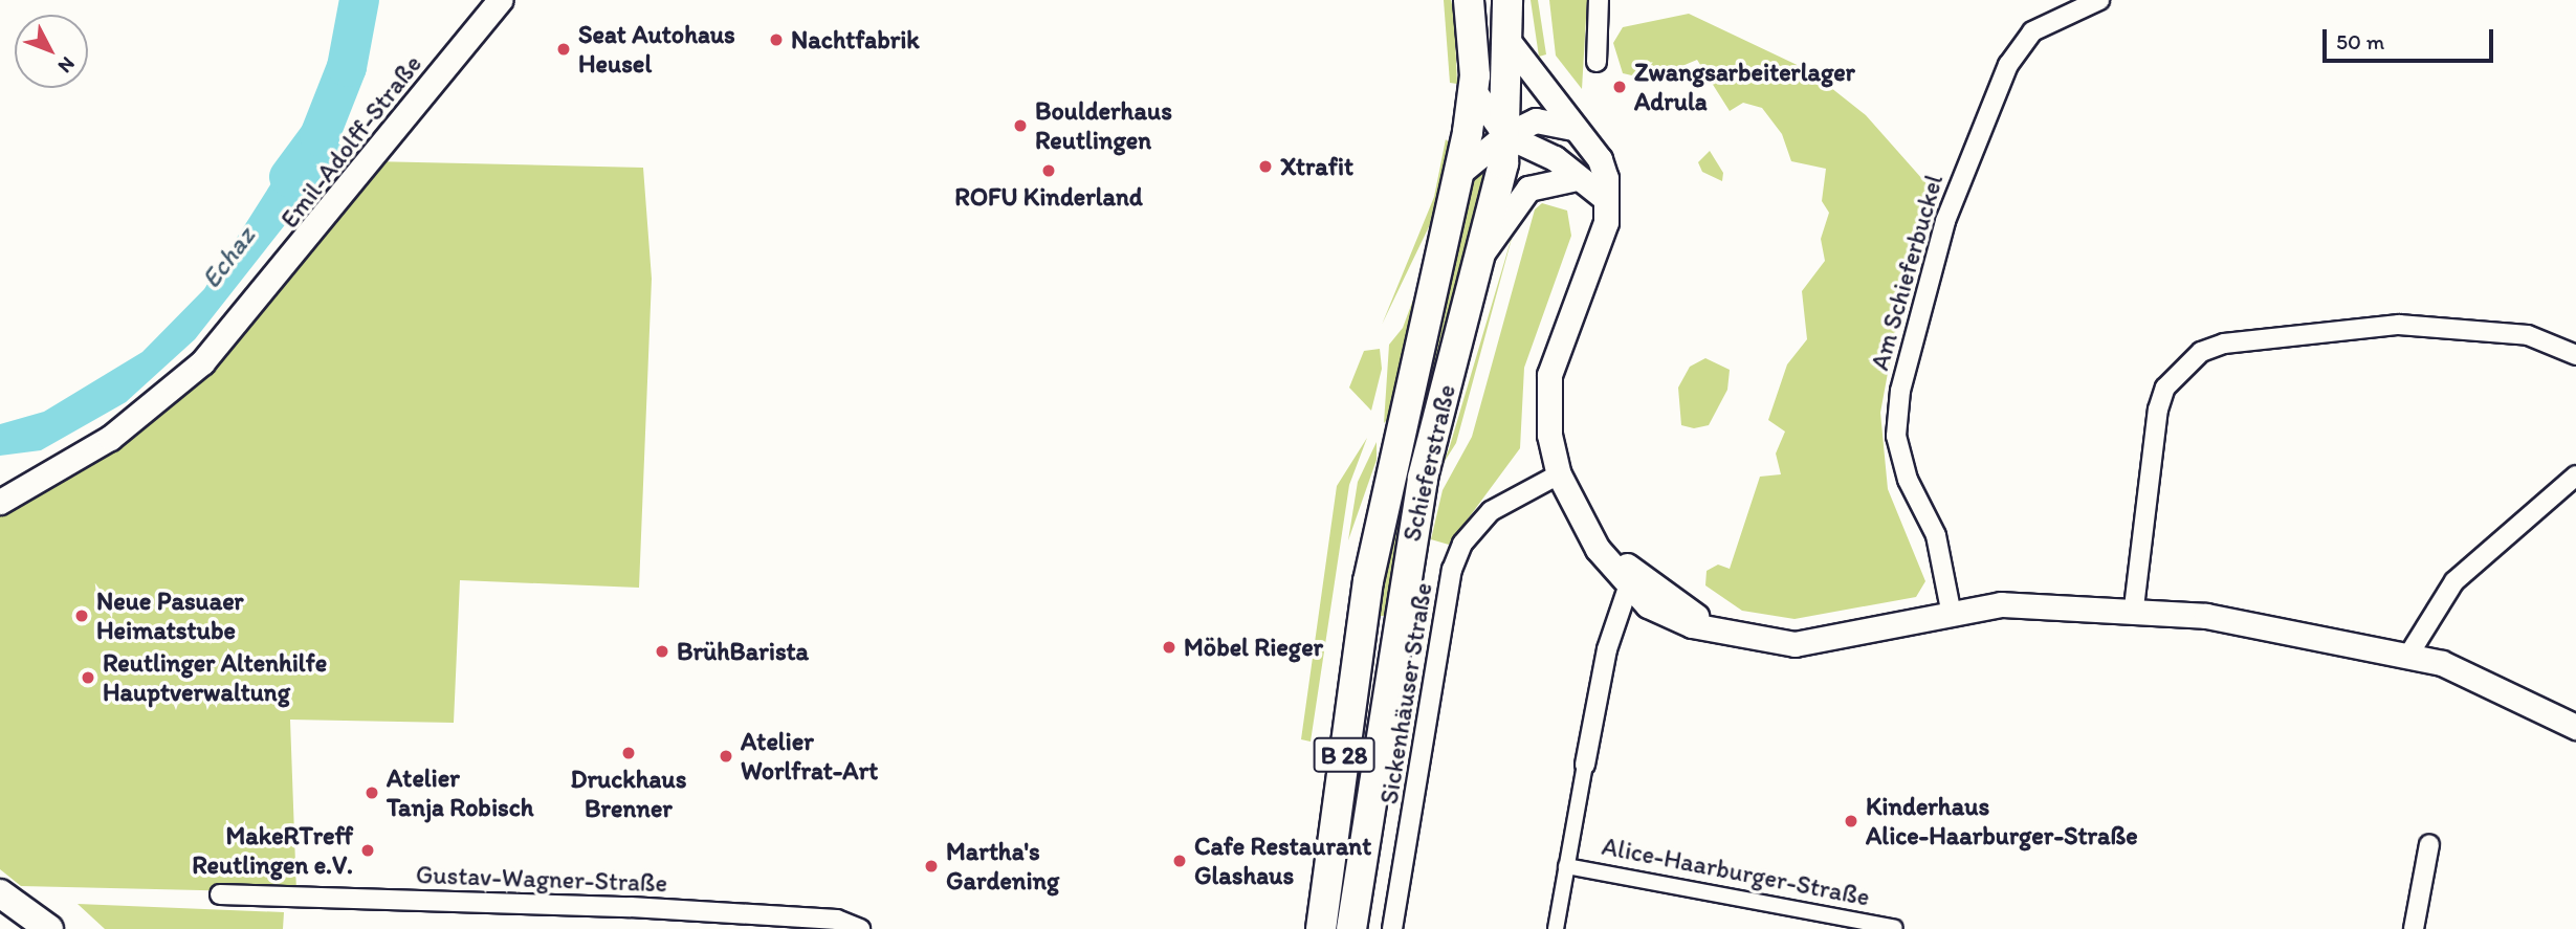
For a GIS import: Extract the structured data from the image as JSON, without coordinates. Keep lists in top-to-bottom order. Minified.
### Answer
{"streets":{"main road":["Schieferstraße","B 28"],"street":["Emil-Adolff-Straße","Am Schieferbuckel","Sickenhäuser Straße","Alice-Haarburger-Straße","Gustav-Wagner-Straße"]},"water":["Echaz"],"places":["Nachtfabrik","Seat Autohaus Heusel","Zwangsarbeiterlager Adrula","Boulderhaus Reutlingen","Xtrafit","ROFU Kinderland","Neue Pasuaer Heimatstube","Möbel Rieger","BrühBarista","Reutlinger Altenhilfe Hauptverwaltung","Druckhaus Brenner","Atelier Worlfrat-Art","Atelier Tanja Robisch","Kinderhaus Alice-Haarburger-Straße","MakeRTreff Reutlingen e.V.","Cafe Restaurant Glashaus","Martha's Gardening"],"scale_bar":"50 m","north":"bottom right"}
